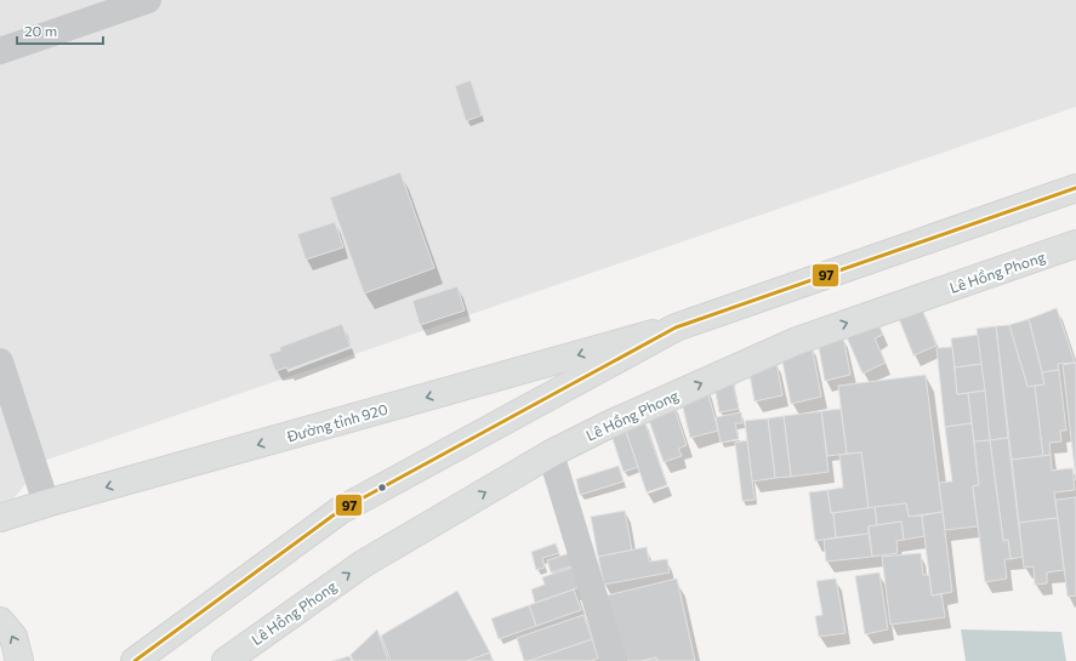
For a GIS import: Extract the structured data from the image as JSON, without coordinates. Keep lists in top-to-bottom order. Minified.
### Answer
{"streets":{"main road":["Lê Hồng Phong","Đường tỉnh 920"]},"lines":["transit line 97"],"scale_bar":"20 m"}
